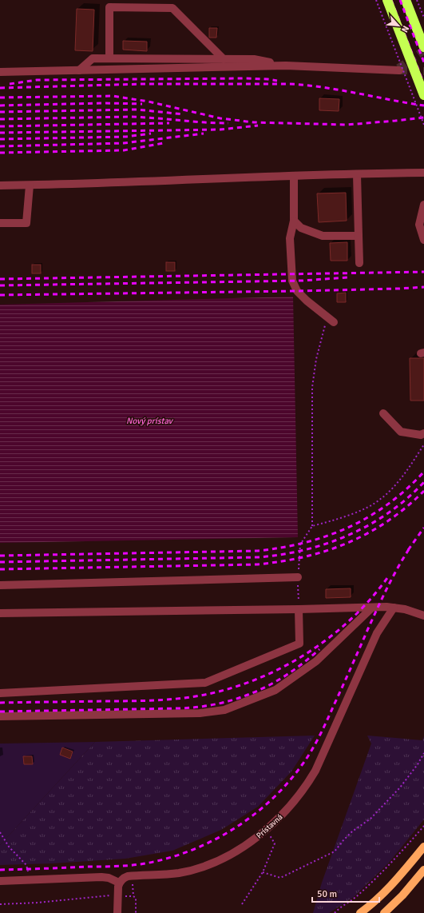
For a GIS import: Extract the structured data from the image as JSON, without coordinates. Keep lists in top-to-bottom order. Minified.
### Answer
{"streets":{"street":["Prístavná"]},"water":["Nový prístav"],"scale_bar":"50 m","north":"bottom right"}
